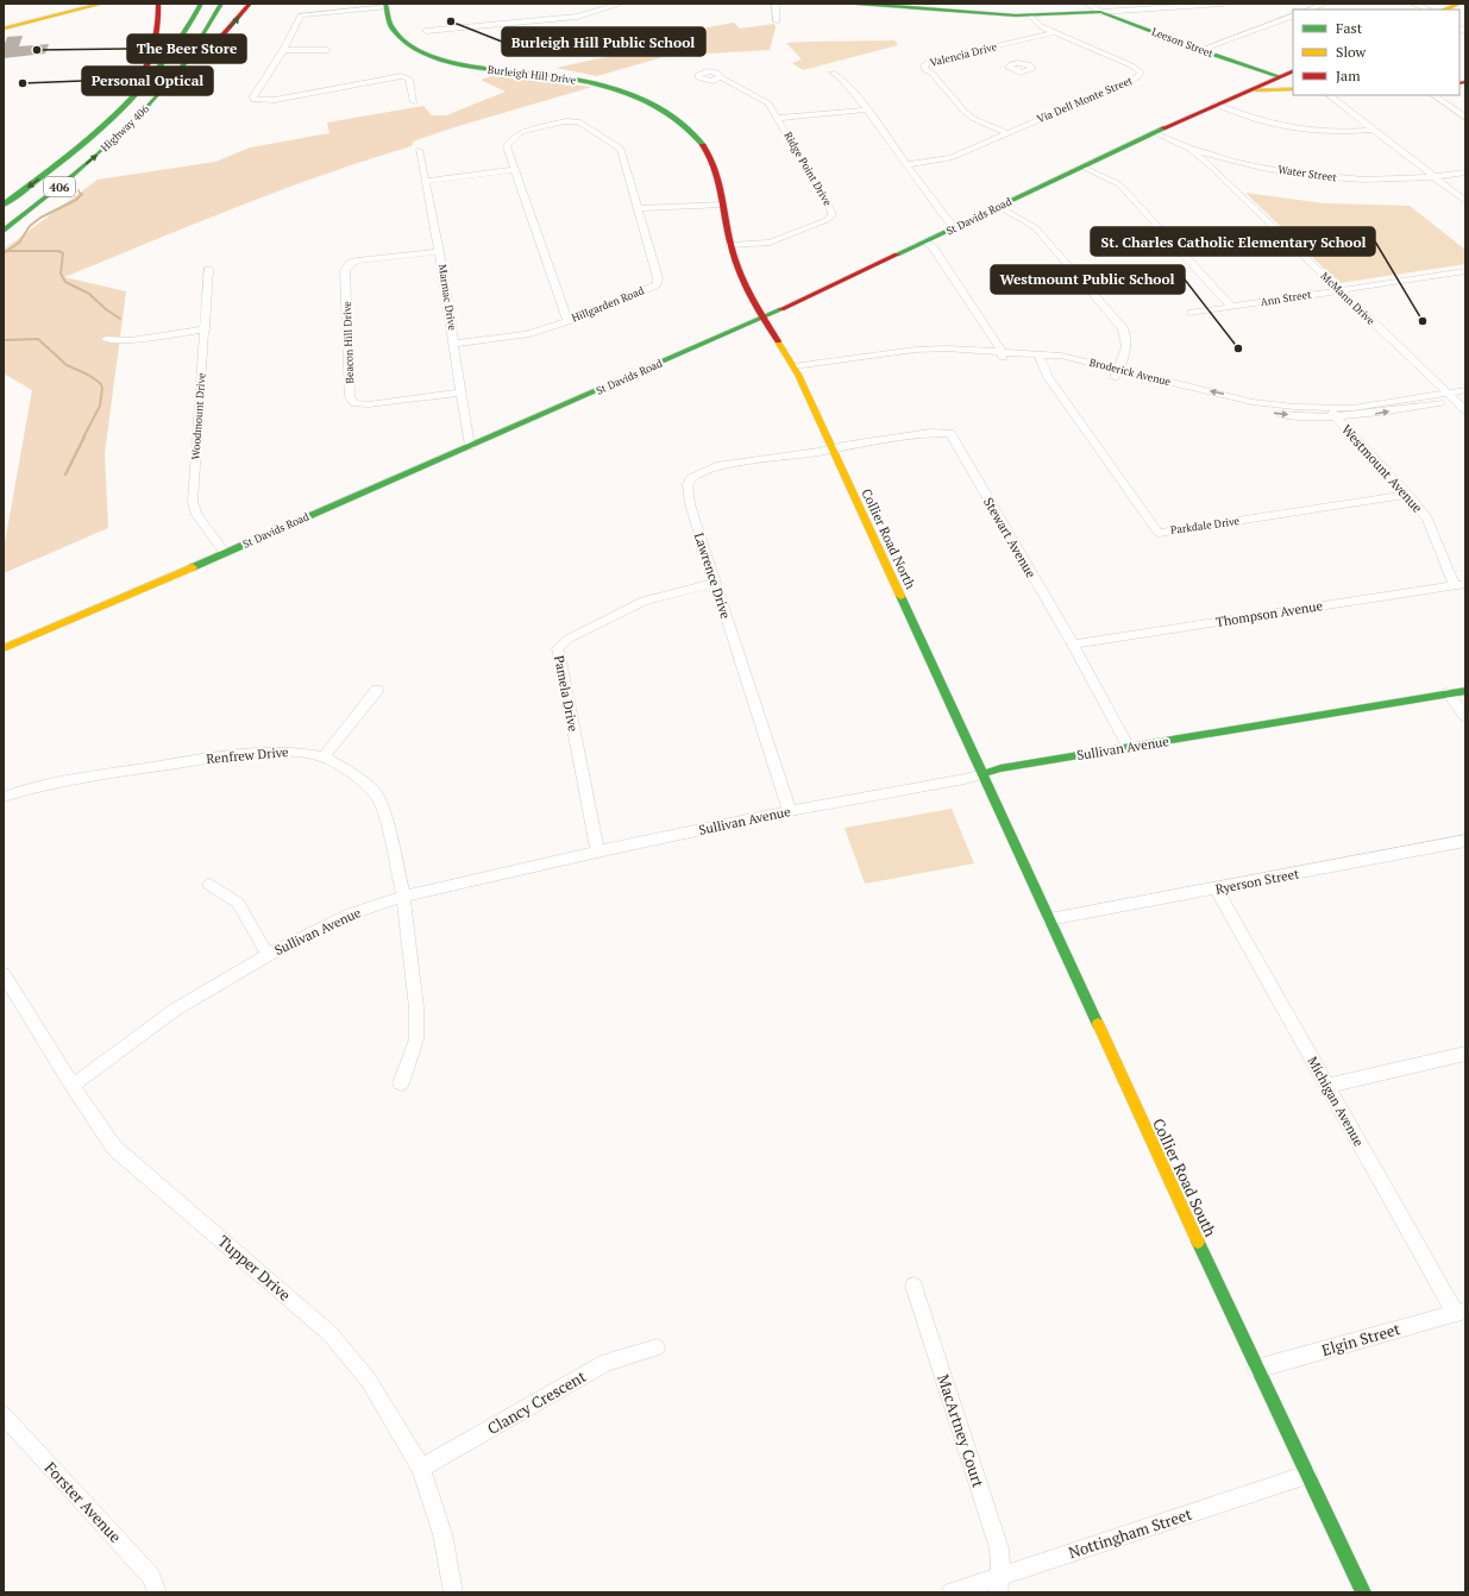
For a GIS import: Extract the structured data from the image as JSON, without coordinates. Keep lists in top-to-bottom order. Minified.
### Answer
{"streets":{"main road":["Leeson Street","Burleigh Hill Drive","Highway 406","406","St Davids Road","Collier Road North","Sullivan Avenue","Collier Road South"],"street":["Valencia Drive","Via Dell Monte Street","Ridge Point Drive","Water Street","Marmac Drive","Ann Street","McMann Drive","Hillgarden Road","Beacon Hill Drive","Broderick Avenue","Woodmount Drive","Westmount Avenue","Parkdale Drive","Stewart Avenue","Lawrence Drive","Thompson Avenue","Pamela Drive","Renfrew Drive","Ryerson Street","Michigan Avenue","Tupper Drive","Elgin Street","Clancy Crescent","MacArtney Court","Forster Avenue","Nottingham Street"]},"crossings":[["Leeson Street","St Davids Road"],["Valencia Drive","Via Dell Monte Street"],["Burleigh Hill Drive","Ridge Point Drive"],["Burleigh Hill Drive","St Davids Road"],["Burleigh Hill Drive","Collier Road North"],["Water Street","St Davids Road"],["Water Street","McMann Drive"],["St Davids Road","Marmac Drive"],["St Davids Road","Woodmount Drive"],["St Davids Road","Collier Road North"],["Marmac Drive","Hillgarden Road"],["Marmac Drive","Beacon Hill Drive"],["Ann Street","McMann Drive"],["McMann Drive","Broderick Avenue"],["Broderick Avenue","Westmount Avenue"],["Broderick Avenue","Parkdale Drive"],["Broderick Avenue","Collier Road North"],["Westmount Avenue","Parkdale Drive"],["Westmount Avenue","Thompson Avenue"],["Stewart Avenue","Collier Road North"],["Stewart Avenue","Lawrence Drive"],["Stewart Avenue","Thompson Avenue"],["Stewart Avenue","Sullivan Avenue"],["Collier Road North","Lawrence Drive"],["Collier Road North","Sullivan Avenue"],["Collier Road North","Collier Road South"],["Lawrence Drive","Pamela Drive"],["Lawrence Drive","Sullivan Avenue"],["Pamela Drive","Sullivan Avenue"],["Sullivan Avenue","Renfrew Drive"],["Sullivan Avenue","Collier Road South"],["Sullivan Avenue","Tupper Drive"],["Ryerson Street","Michigan Avenue"],["Ryerson Street","Collier Road South"],["Michigan Avenue","Elgin Street"],["Collier Road South","Elgin Street"],["Collier Road South","Nottingham Street"],["Tupper Drive","Clancy Crescent"],["MacArtney Court","Nottingham Street"]],"places":["Burleigh Hill Public School","The Beer Store","Personal Optical","St. Charles Catholic Elementary School","Westmount Public School"],"legend":["Fast","Slow","Jam"]}
